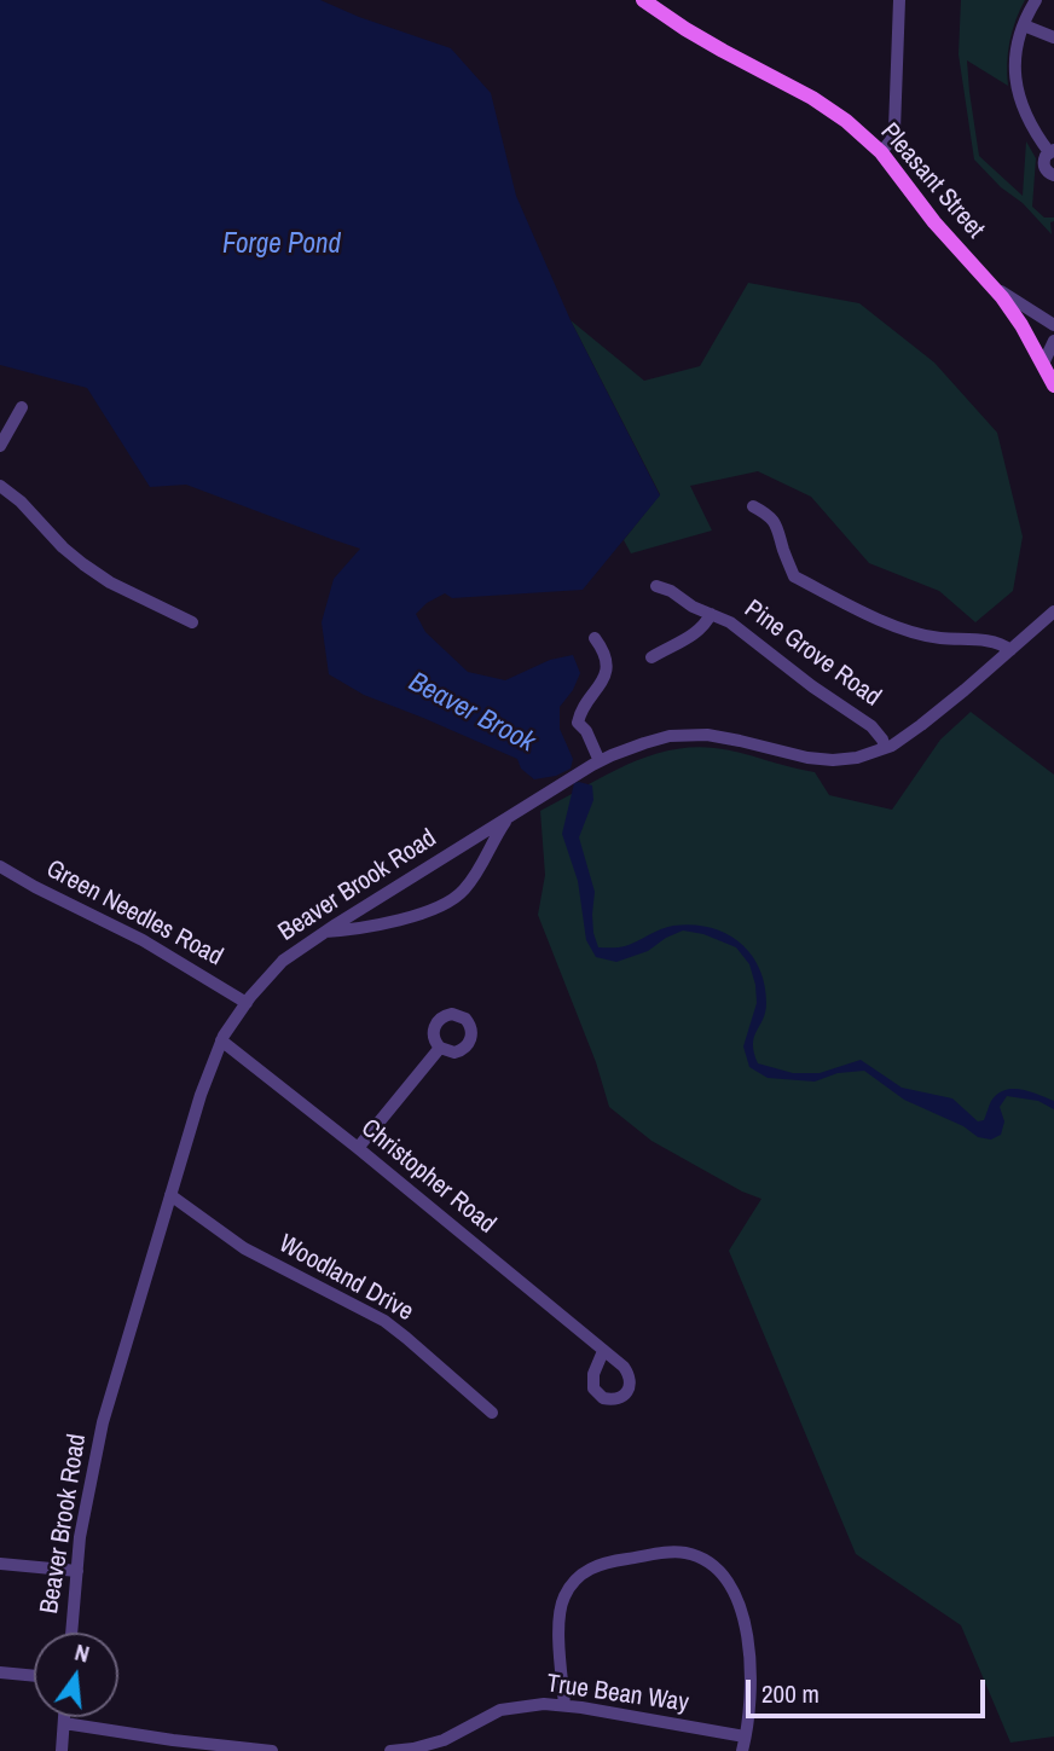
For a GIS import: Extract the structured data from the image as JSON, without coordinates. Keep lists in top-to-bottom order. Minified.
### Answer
{"streets":{"main road":["Pleasant Street"],"street":["Pine Grove Road","Beaver Brook Road","Green Needles Road","Christopher Road","Woodland Drive","True Bean Way"]},"crossings":[["Pine Grove Road","Beaver Brook Road"],["Beaver Brook Road","Green Needles Road"],["Beaver Brook Road","Christopher Road"],["Beaver Brook Road","Woodland Drive"]],"water":["Forge Pond","Beaver Brook"],"scale_bar":"200 m","north":"top"}
